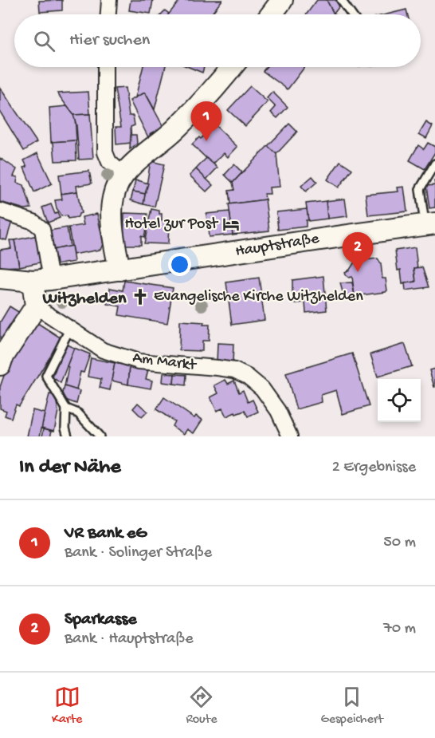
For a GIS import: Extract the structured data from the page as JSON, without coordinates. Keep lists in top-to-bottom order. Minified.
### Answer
{"streets":{"main road":["Hauptstraße"],"street":["Am Markt"]},"districts":["Witzhelden"],"places":{"hotel":["Hotel zur Post"],"church":["Evangelische Kirche Witzhelden"]},"page":{"search":"Hier suchen","pins":["1","2"],"heading":["In der Nähe","2 Ergebnisse"],"list":[{"mark":"1","name":"VR Bank eG","note":"Bank · Solinger Straße","value":"50 m"},{"mark":"2","name":"Sparkasse","note":"Bank · Hauptstraße","value":"70 m"}],"nav":["Karte","Route","Gespeichert"]}}
